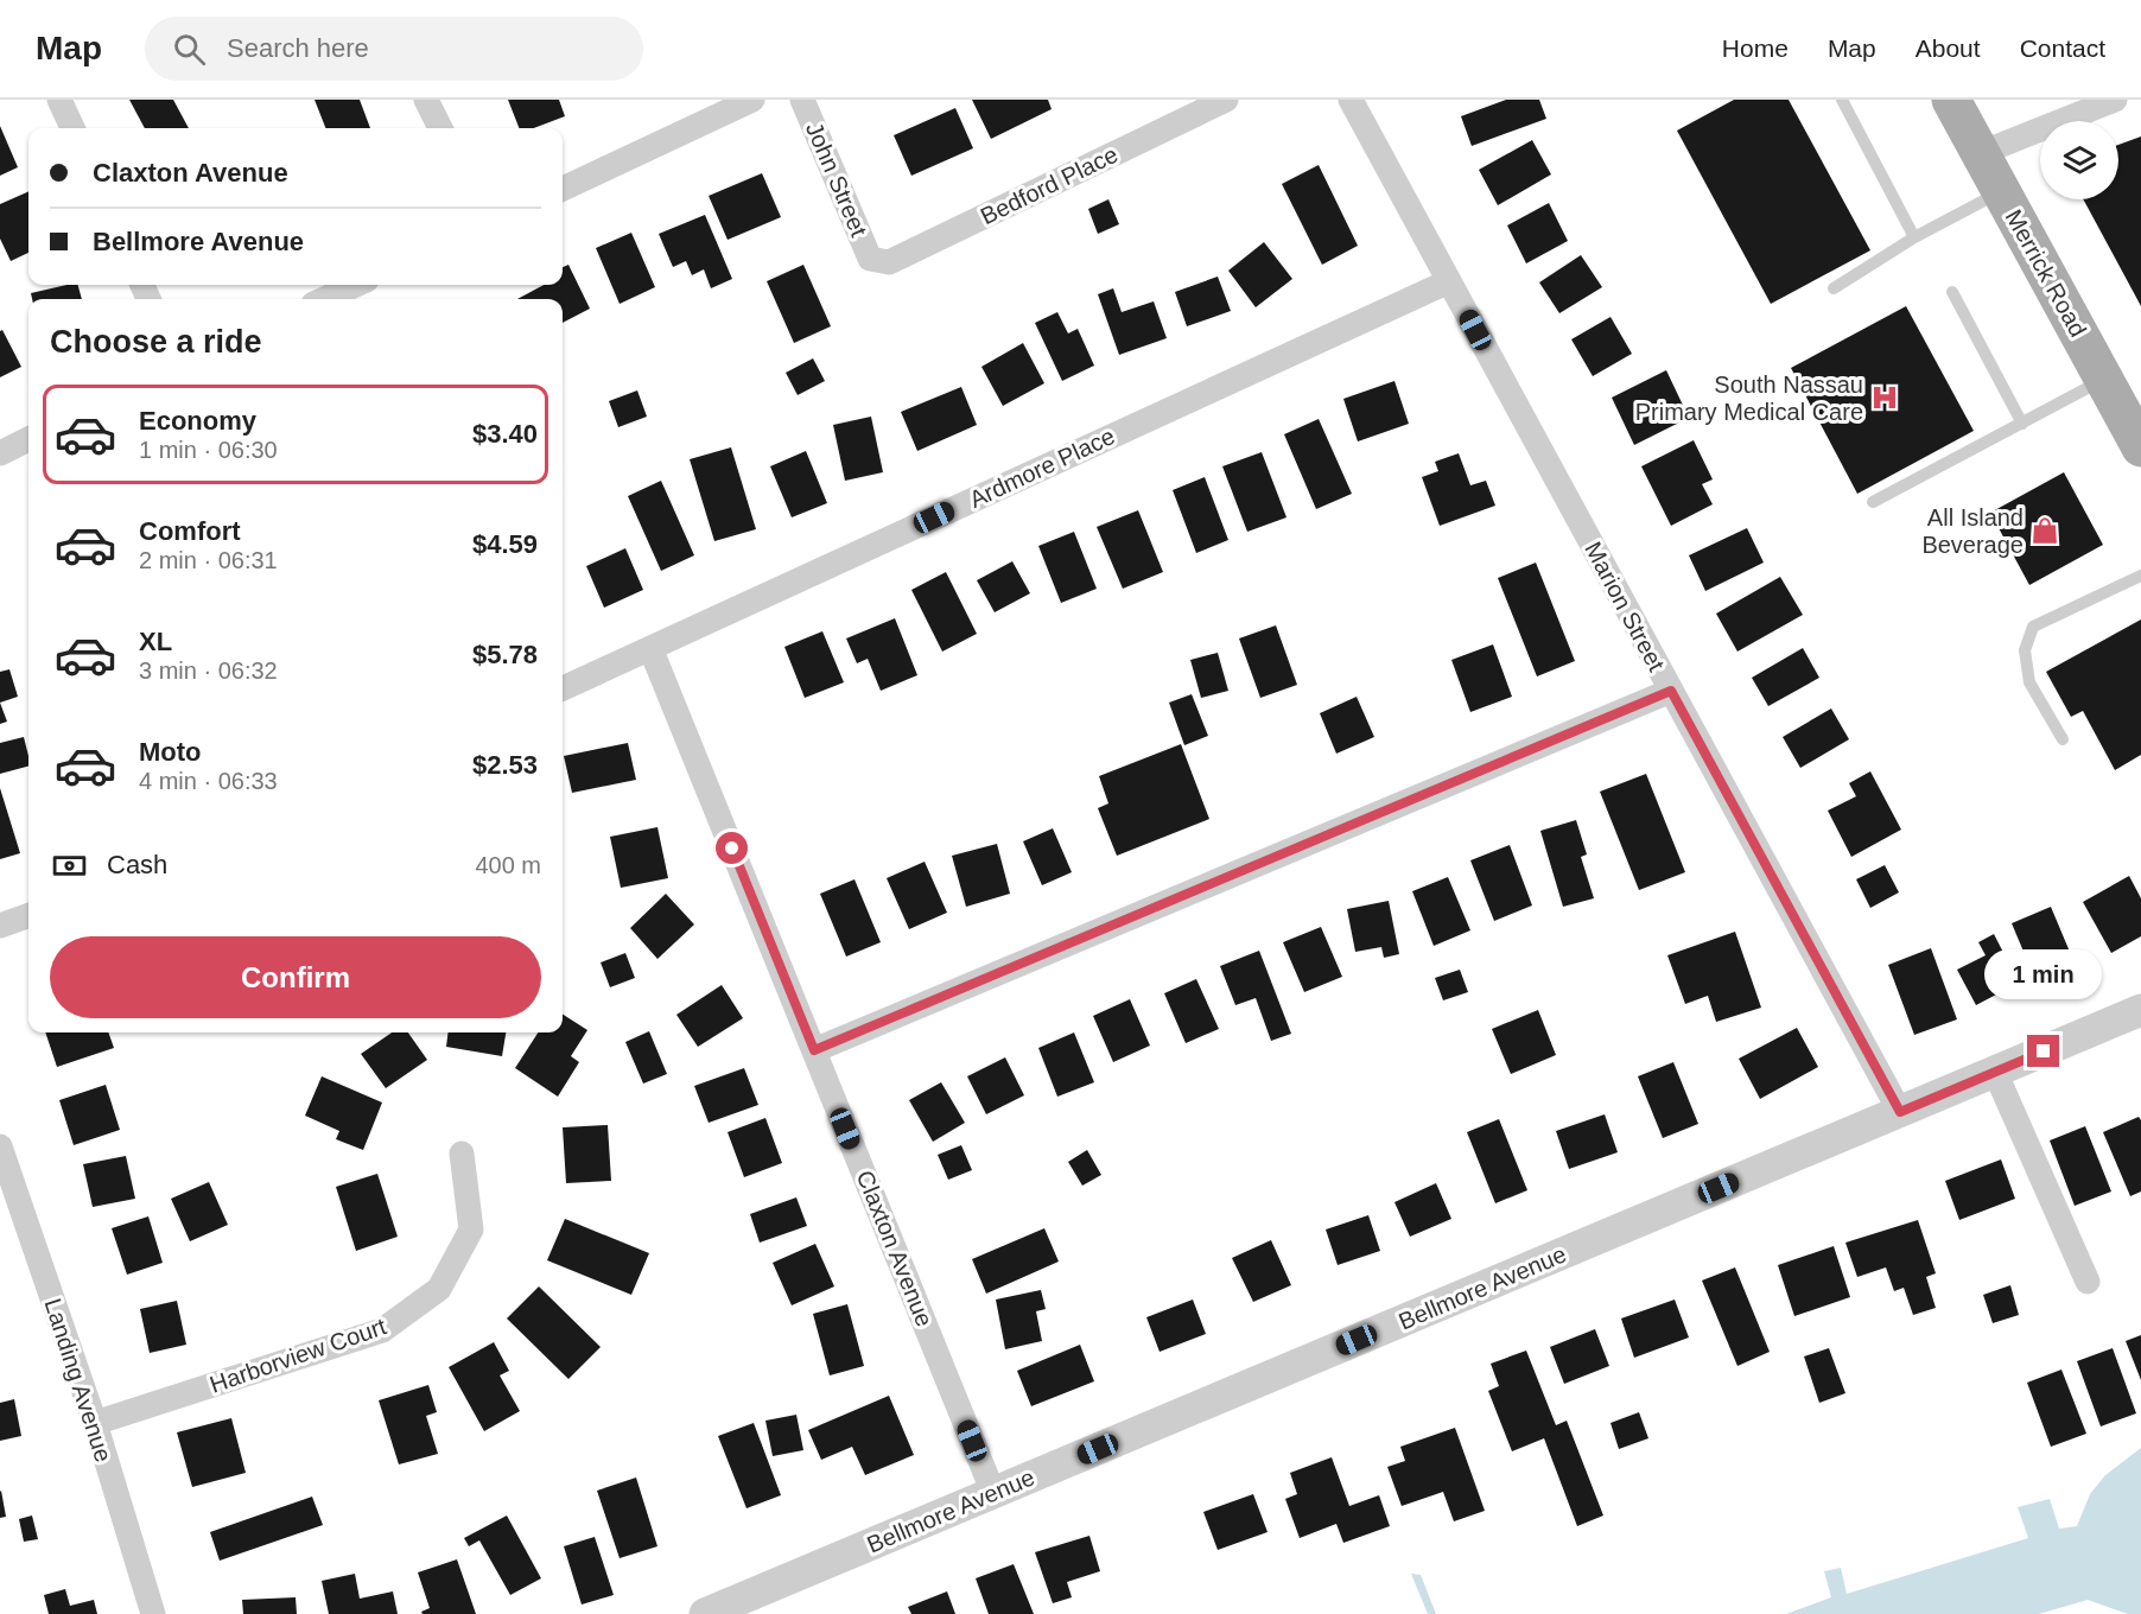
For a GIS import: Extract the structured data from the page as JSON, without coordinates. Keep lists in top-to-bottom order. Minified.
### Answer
{"streets":{"main road":["Merrick Road"],"street":["John Street","Bedford Place","Ardmore Place","Marion Street","Claxton Avenue","Bellmore Avenue","Harborview Court","Landing Avenue"]},"crossings":[["John Street","Bedford Place"],["Ardmore Place","Marion Street"],["Ardmore Place","Claxton Avenue"],["Marion Street","Bellmore Avenue"],["Claxton Avenue","Bellmore Avenue"],["Harborview Court","Landing Avenue"]],"places":{"hospital":["South Nassau Primary Medical Care"],"shop":["All Island Beverage"]},"page":{"header":"Map","search":"Search here","nav":["Home","Map","About","Contact"],"banner":["Claxton Avenue","Bellmore Avenue"],"heading":"Choose a ride","list":[{"name":"Economy","note":"1 min · 06:30","value":"$3.40"},{"name":"Comfort","note":"2 min · 06:31","value":"$4.59"},{"name":"XL","note":"3 min · 06:32","value":"$5.78"},{"name":"Moto","note":"4 min · 06:33","value":"$2.53"}],"pay":["Cash","400 m"],"buttons":"Confirm","bubble":"1 min"}}
